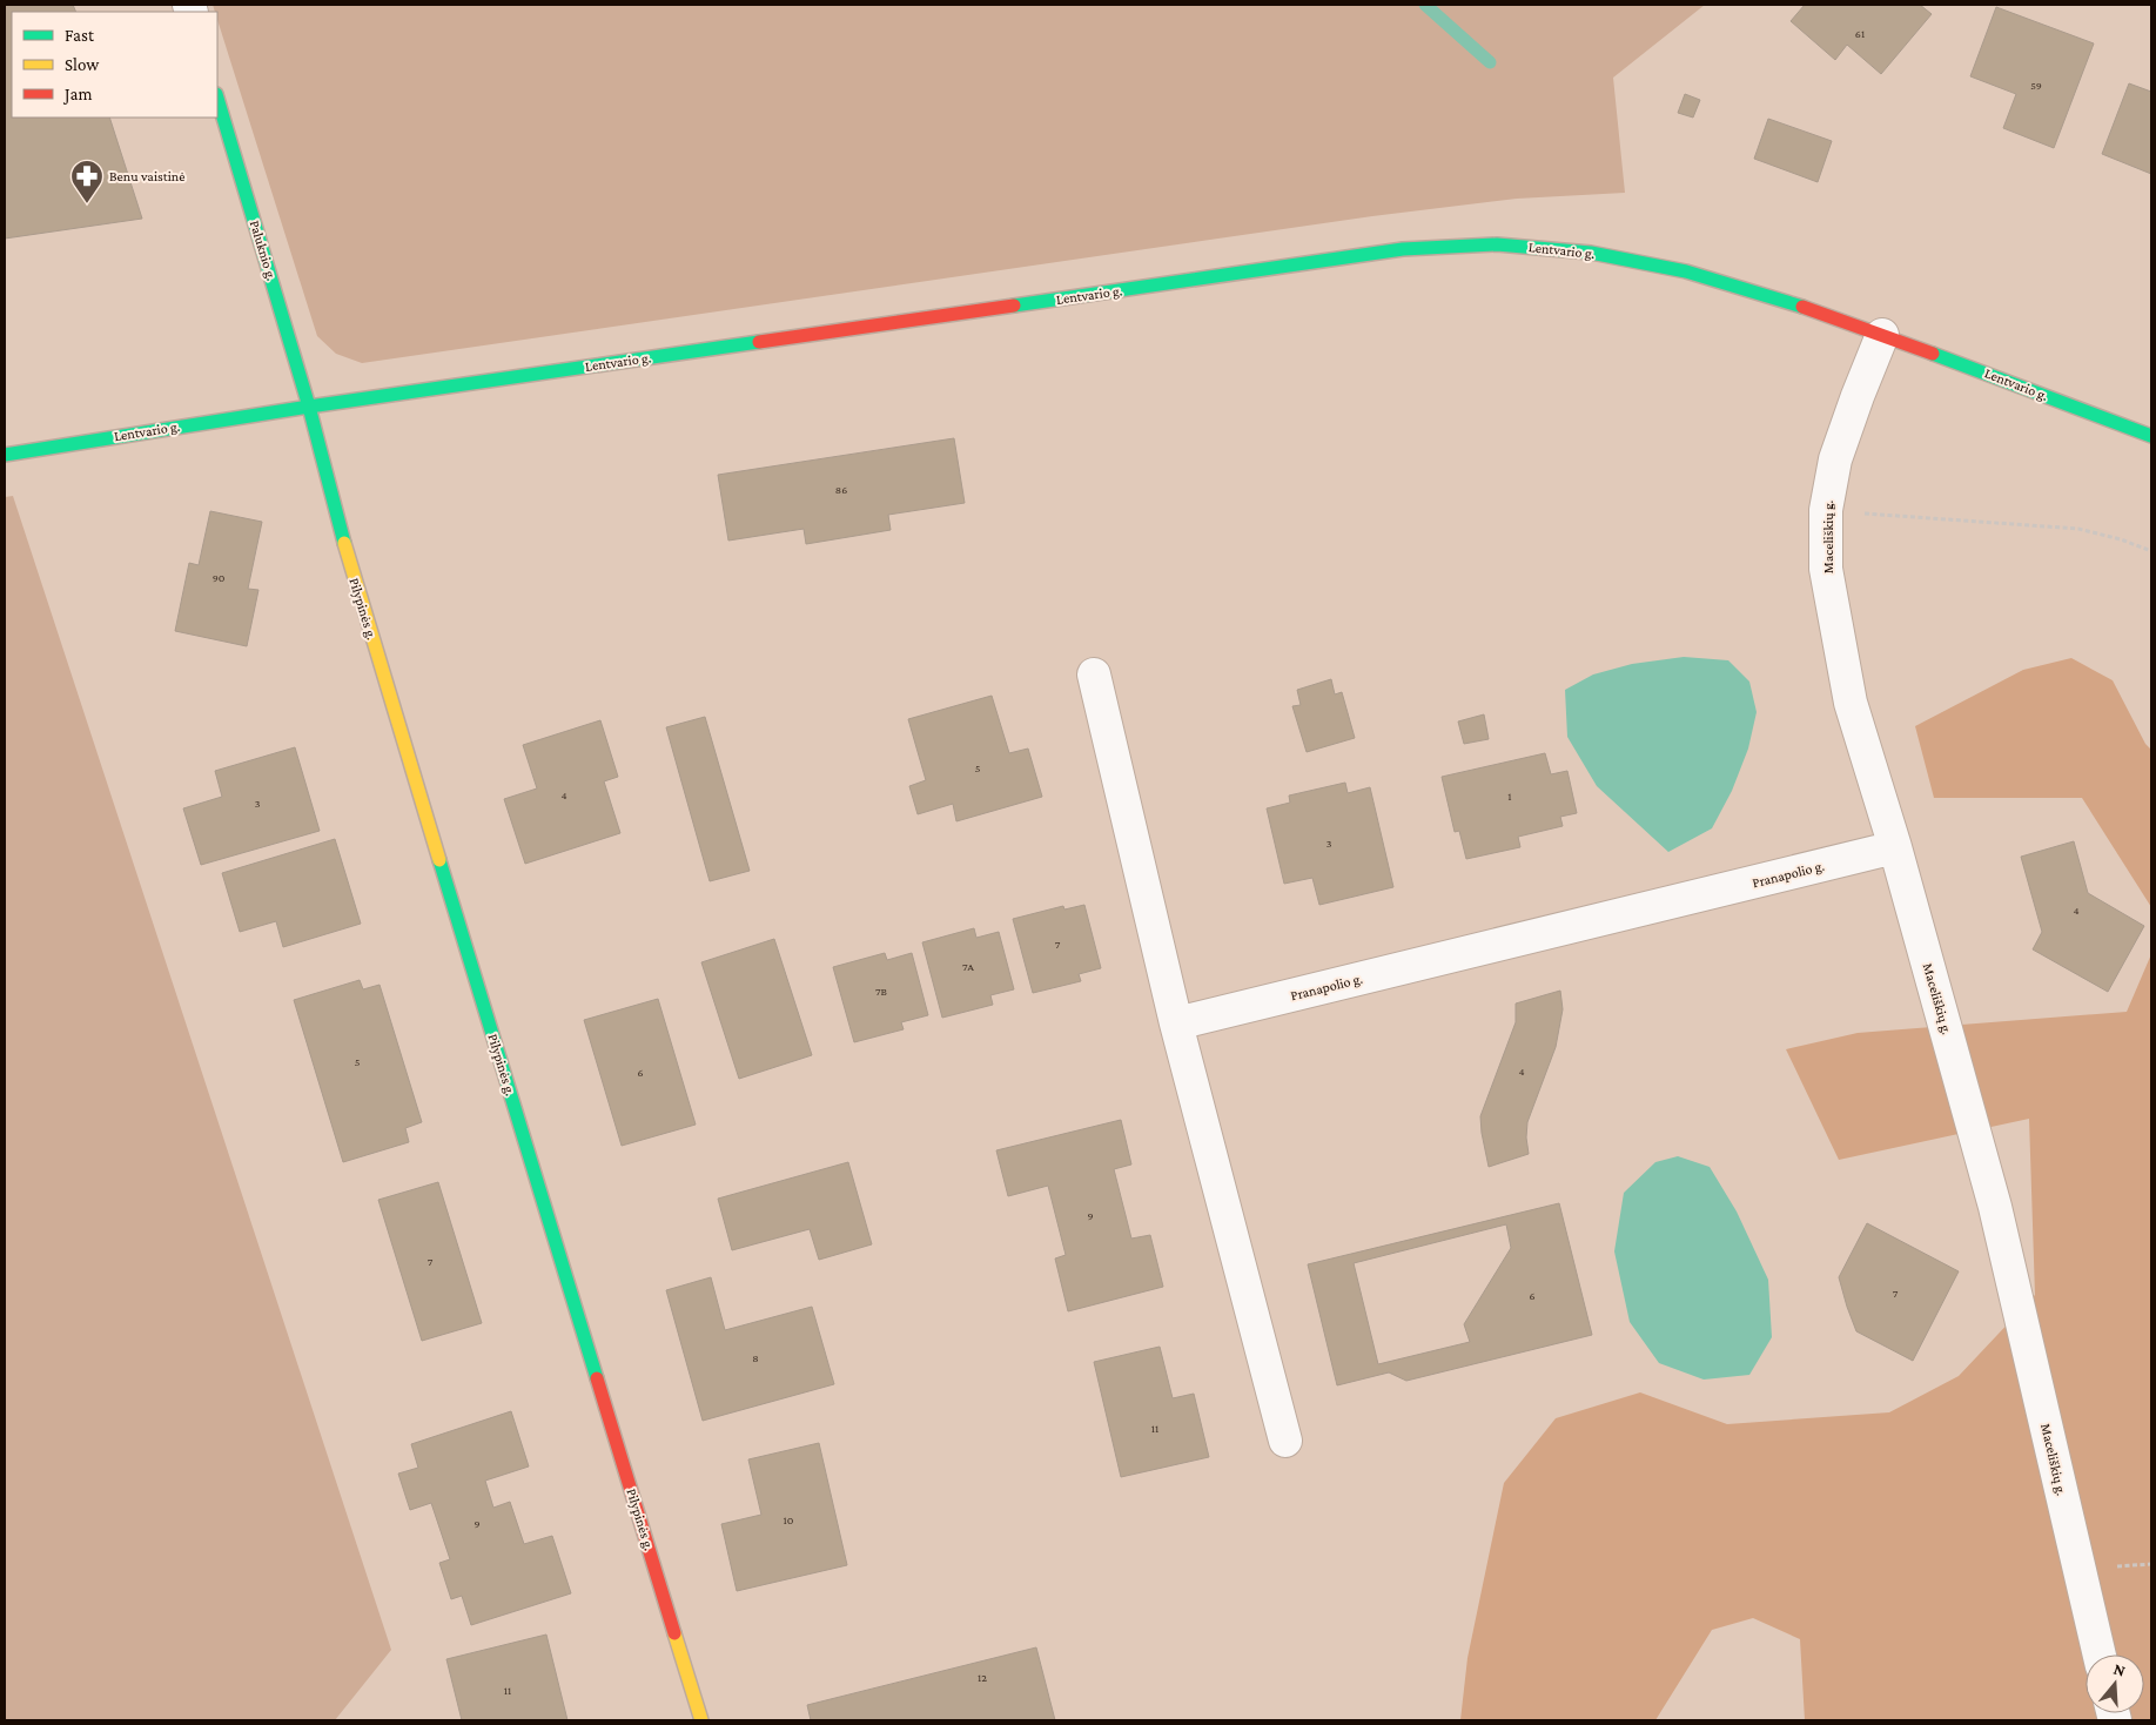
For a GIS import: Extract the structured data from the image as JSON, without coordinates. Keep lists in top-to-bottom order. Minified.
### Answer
{"streets":{"main road":["Paluknio g.","Lentvario g.","Pilypinės g."],"street":["Maceliškių g.","Pranapolio g."]},"crossings":[["Paluknio g.","Lentvario g."],["Paluknio g.","Pilypinės g."],["Lentvario g.","Maceliškių g."],["Lentvario g.","Pilypinės g."],["Maceliškių g.","Pranapolio g."]],"places":{"pharmacy":["Benu vaistinė"]},"house_numbers":["61","59","86","90","5","4","1","3","3","4","7","7A","7B","5","4","6","9","7","7","6","8","11","10","9","12","11"],"legend":["Fast","Slow","Jam"],"north":"top"}
